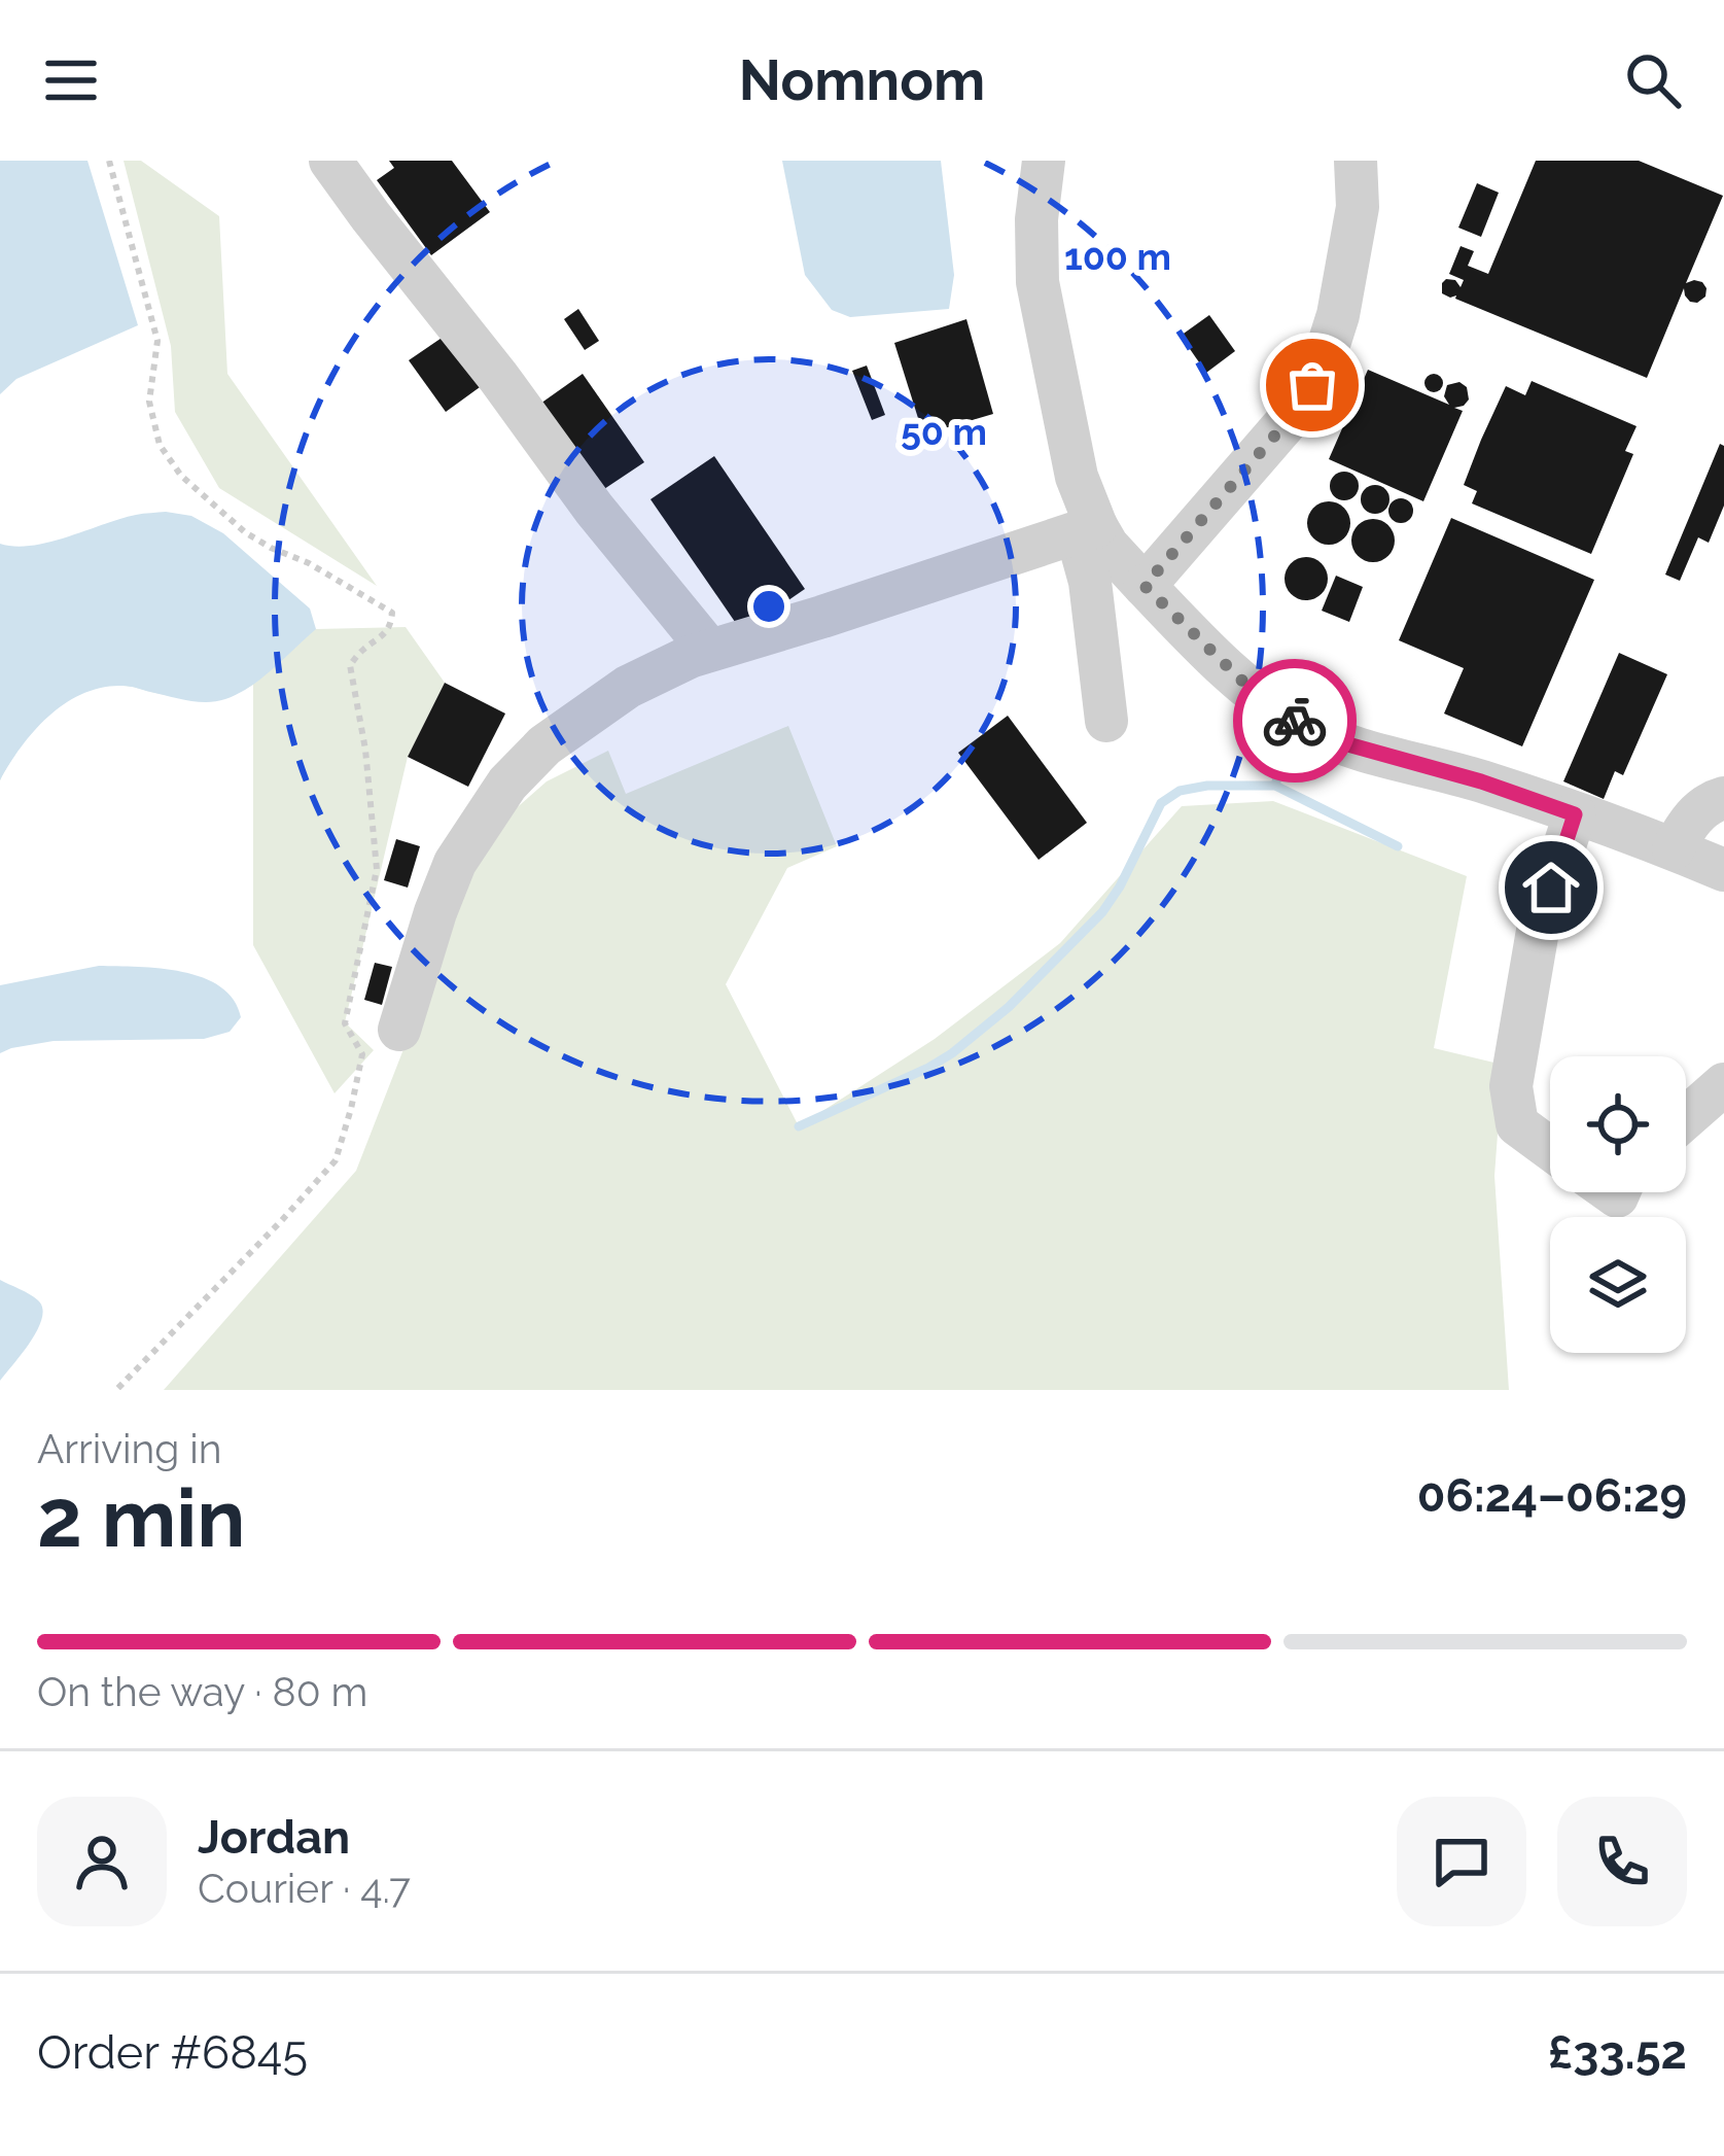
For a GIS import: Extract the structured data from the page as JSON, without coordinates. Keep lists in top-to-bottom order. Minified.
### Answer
{"page":{"header":"Nomnom","heading":["2 min","Arriving in","06:24–06:29"],"panel":["Jordan","Courier · 4.7","Order #6845","£33.52"],"bar":"On the way · 80 m"},"rings":["100 m","50 m"]}
